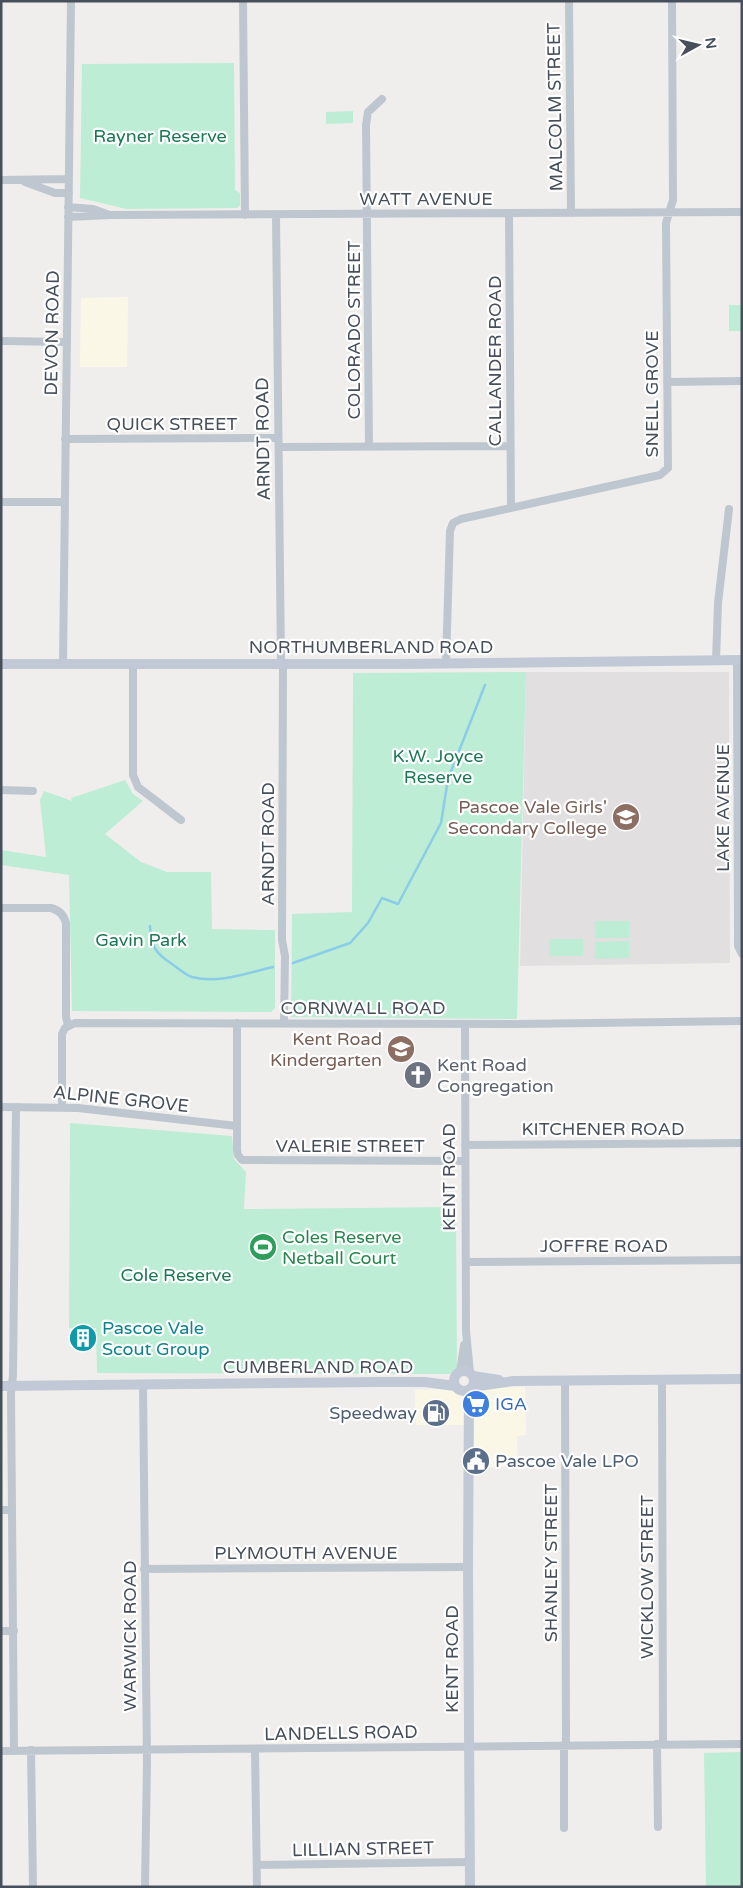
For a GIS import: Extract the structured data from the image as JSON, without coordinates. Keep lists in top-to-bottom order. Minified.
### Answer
{"streets":{"street":["MALCOLM STREET","WATT AVENUE","COLORADO STREET","DEVON ROAD","CALLANDER ROAD","SNELL GROVE","QUICK STREET","ARNDT ROAD","NORTHUMBERLAND ROAD","LAKE AVENUE","CORNWALL ROAD","ALPINE GROVE","KITCHENER ROAD","VALERIE STREET","KENT ROAD","JOFFRE ROAD","CUMBERLAND ROAD","PLYMOUTH AVENUE","SHANLEY STREET","WICKLOW STREET","WARWICK ROAD","LANDELLS ROAD","LILLIAN STREET"]},"crossings":[["MALCOLM STREET","WATT AVENUE"],["WATT AVENUE","COLORADO STREET"],["WATT AVENUE","DEVON ROAD"],["WATT AVENUE","CALLANDER ROAD"],["WATT AVENUE","SNELL GROVE"],["WATT AVENUE","ARNDT ROAD"],["DEVON ROAD","QUICK STREET"],["DEVON ROAD","NORTHUMBERLAND ROAD"],["CALLANDER ROAD","SNELL GROVE"],["SNELL GROVE","NORTHUMBERLAND ROAD"],["QUICK STREET","ARNDT ROAD"],["ARNDT ROAD","NORTHUMBERLAND ROAD"],["ARNDT ROAD","CORNWALL ROAD"],["NORTHUMBERLAND ROAD","LAKE AVENUE"],["CORNWALL ROAD","KENT ROAD"],["ALPINE GROVE","VALERIE STREET"],["KITCHENER ROAD","KENT ROAD"],["VALERIE STREET","KENT ROAD"],["KENT ROAD","JOFFRE ROAD"],["KENT ROAD","CUMBERLAND ROAD"],["KENT ROAD","PLYMOUTH AVENUE"],["KENT ROAD","LANDELLS ROAD"],["KENT ROAD","LILLIAN STREET"],["CUMBERLAND ROAD","SHANLEY STREET"],["CUMBERLAND ROAD","WICKLOW STREET"],["CUMBERLAND ROAD","WARWICK ROAD"],["PLYMOUTH AVENUE","WARWICK ROAD"],["SHANLEY STREET","LANDELLS ROAD"],["WICKLOW STREET","LANDELLS ROAD"],["WARWICK ROAD","LANDELLS ROAD"]],"parks":["Rayner Reserve","K.W. Joyce Reserve","Gavin Park","Cole Reserve"],"places":{"school or university":["Pascoe Vale Girls' Secondary College","Kent Road Kindergarten"],"church":["Kent Road Congregation"],"sports":["Coles Reserve Netball Court"],"building":["Pascoe Vale Scout Group"],"supermarket":["IGA"],"fuel station":["Speedway"],"public building":["Pascoe Vale LPO"]},"north":"right"}
